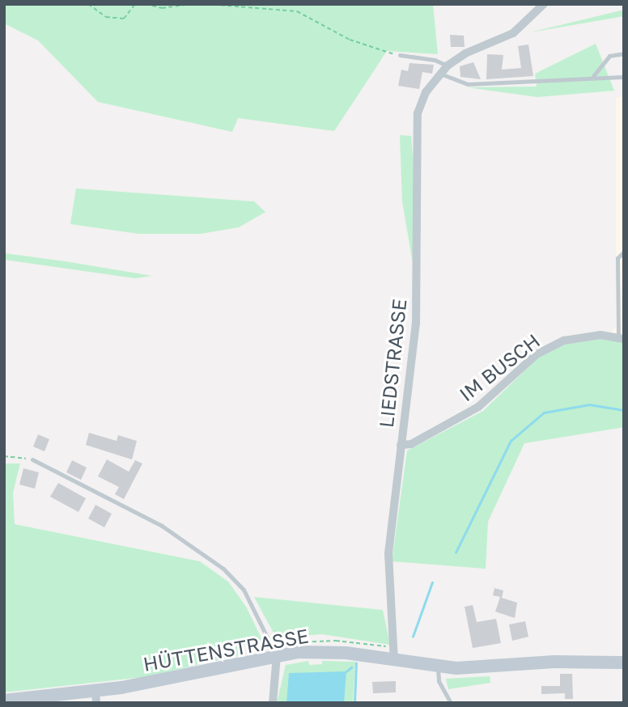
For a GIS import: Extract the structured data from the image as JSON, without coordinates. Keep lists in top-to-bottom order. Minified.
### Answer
{"streets":{"main road":["HÜTTENSTRASSE"],"street":["LIEDSTRASSE","IM BUSCH"]},"crossings":[["LIEDSTRASSE","IM BUSCH"],["LIEDSTRASSE","HÜTTENSTRASSE"]]}
